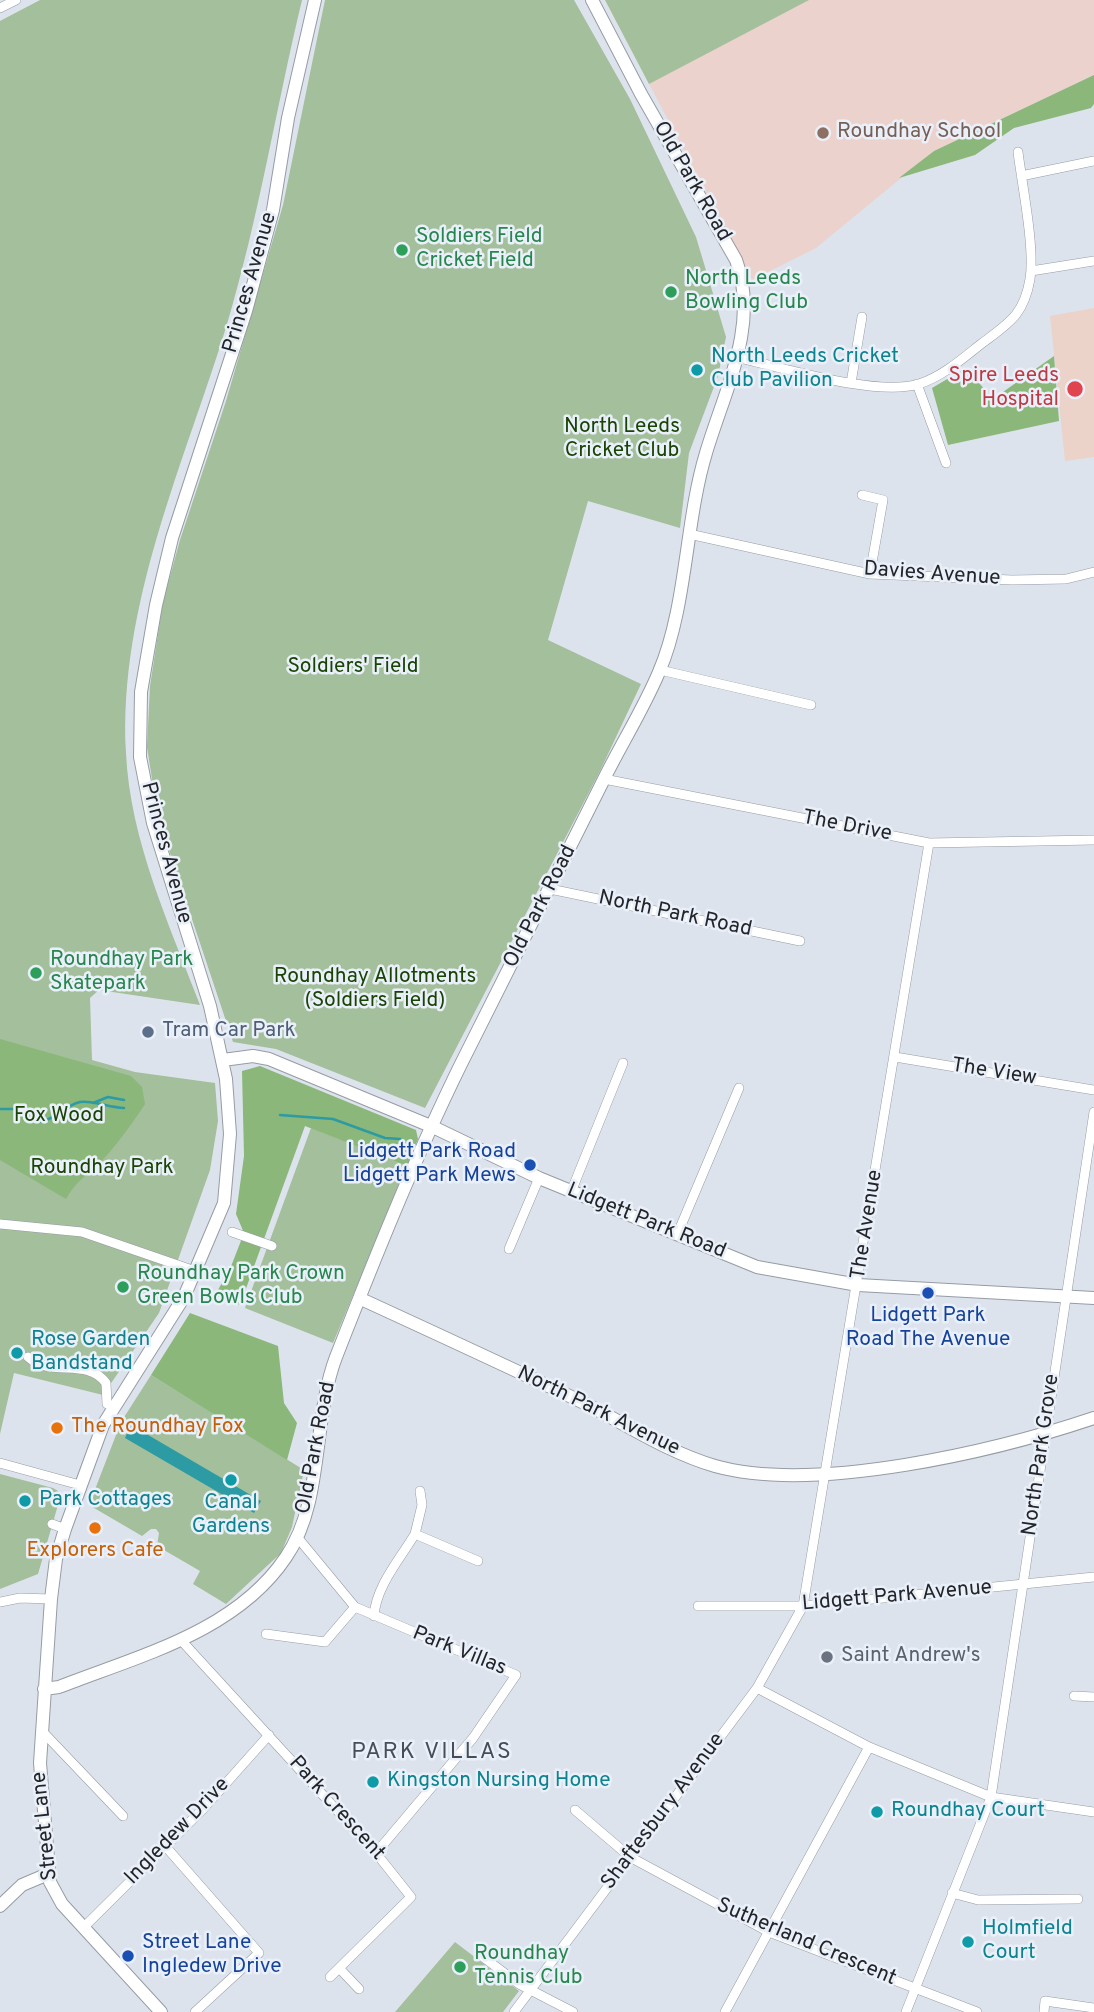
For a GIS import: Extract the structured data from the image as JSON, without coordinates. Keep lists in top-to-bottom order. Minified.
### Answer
{"streets":{"street":["Old Park Road","Princes Avenue","Davies Avenue","The Drive","North Park Road","The View","Lidgett Park Road","The Avenue","North Park Avenue","North Park Grove","Lidgett Park Avenue","Park Villas","Park Crescent","Shaftesbury Avenue","Street Lane","Ingledew Drive","Sutherland Crescent"]},"crossings":[["Old Park Road","Davies Avenue"],["Old Park Road","The Drive"],["Old Park Road","North Park Road"],["Old Park Road","Lidgett Park Road"],["Old Park Road","North Park Avenue"],["Old Park Road","Park Villas"],["Old Park Road","Park Crescent"],["Old Park Road","Street Lane"],["Princes Avenue","Lidgett Park Road"],["Princes Avenue","Street Lane"],["The Drive","The Avenue"],["The View","The Avenue"],["Lidgett Park Road","The Avenue"],["Lidgett Park Road","North Park Grove"],["The Avenue","North Park Avenue"],["The Avenue","Lidgett Park Avenue"],["The Avenue","Shaftesbury Avenue"],["North Park Avenue","North Park Grove"],["North Park Grove","Lidgett Park Avenue"],["North Park Grove","Sutherland Crescent"],["Lidgett Park Avenue","Shaftesbury Avenue"],["Park Villas","Park Crescent"],["Park Crescent","Ingledew Drive"],["Shaftesbury Avenue","Sutherland Crescent"],["Street Lane","Ingledew Drive"]],"districts":["PARK VILLAS"],"parks":["North Leeds Cricket Club","Soldiers' Field","Roundhay Allotments (Soldiers Field)","Fox Wood","Roundhay Park"],"places":["Roundhay School","Soldiers Field Cricket Field","North Leeds Bowling Club","North Leeds Cricket Club Pavilion","Spire Leeds Hospital","Roundhay Park Skatepark","Tram Car Park","Lidgett Park Road Lidgett Park Mews","Roundhay Park Crown Green Bowls Club","Lidgett Park Road The Avenue","Rose Garden Bandstand","The Roundhay Fox","Canal Gardens","Park Cottages","Explorers Cafe","Saint Andrew's","Kingston Nursing Home","Roundhay Court","Holmfield Court","Street Lane Ingledew Drive","Roundhay Tennis Club"]}
